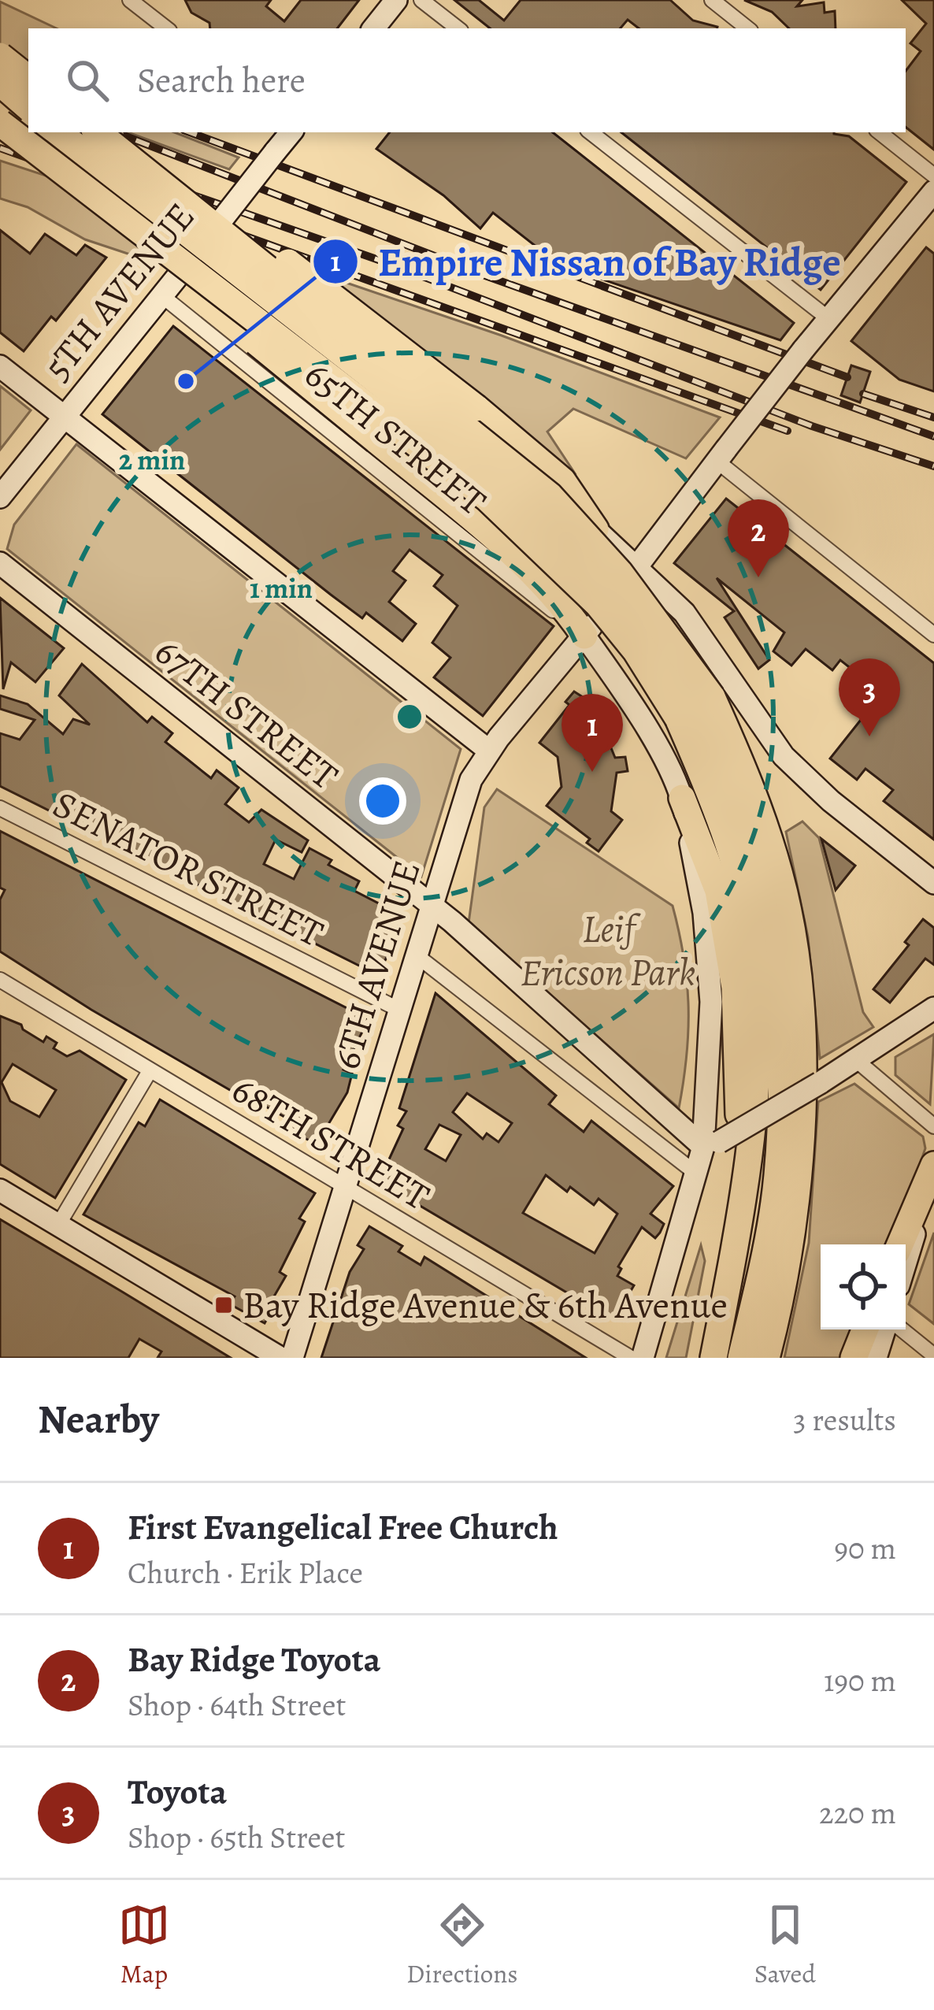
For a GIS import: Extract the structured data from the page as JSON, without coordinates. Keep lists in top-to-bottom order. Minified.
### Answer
{"streets":{"street":["5TH AVENUE","65TH STREET","67TH STREET","SENATOR STREET","6TH AVENUE","68TH STREET"]},"crossings":[["5TH AVENUE","65TH STREET"],["65TH STREET","6TH AVENUE"],["67TH STREET","6TH AVENUE"],["SENATOR STREET","6TH AVENUE"],["6TH AVENUE","68TH STREET"]],"parks":["Leif Ericson Park"],"places":{"other":["Empire Nissan of Bay Ridge"],"transit":["Bay Ridge Avenue & 6th Avenue"]},"page":{"search":"Search here","pins":["2","3","1"],"heading":["Nearby","3 results"],"list":[{"mark":"1","name":"First Evangelical Free Church","note":"Church · Erik Place","value":"90 m"},{"mark":"2","name":"Bay Ridge Toyota","note":"Shop · 64th Street","value":"190 m"},{"mark":"3","name":"Toyota","note":"Shop · 65th Street","value":"220 m"}],"nav":["Map","Directions","Saved"]},"rings":["2 min","1 min"]}
